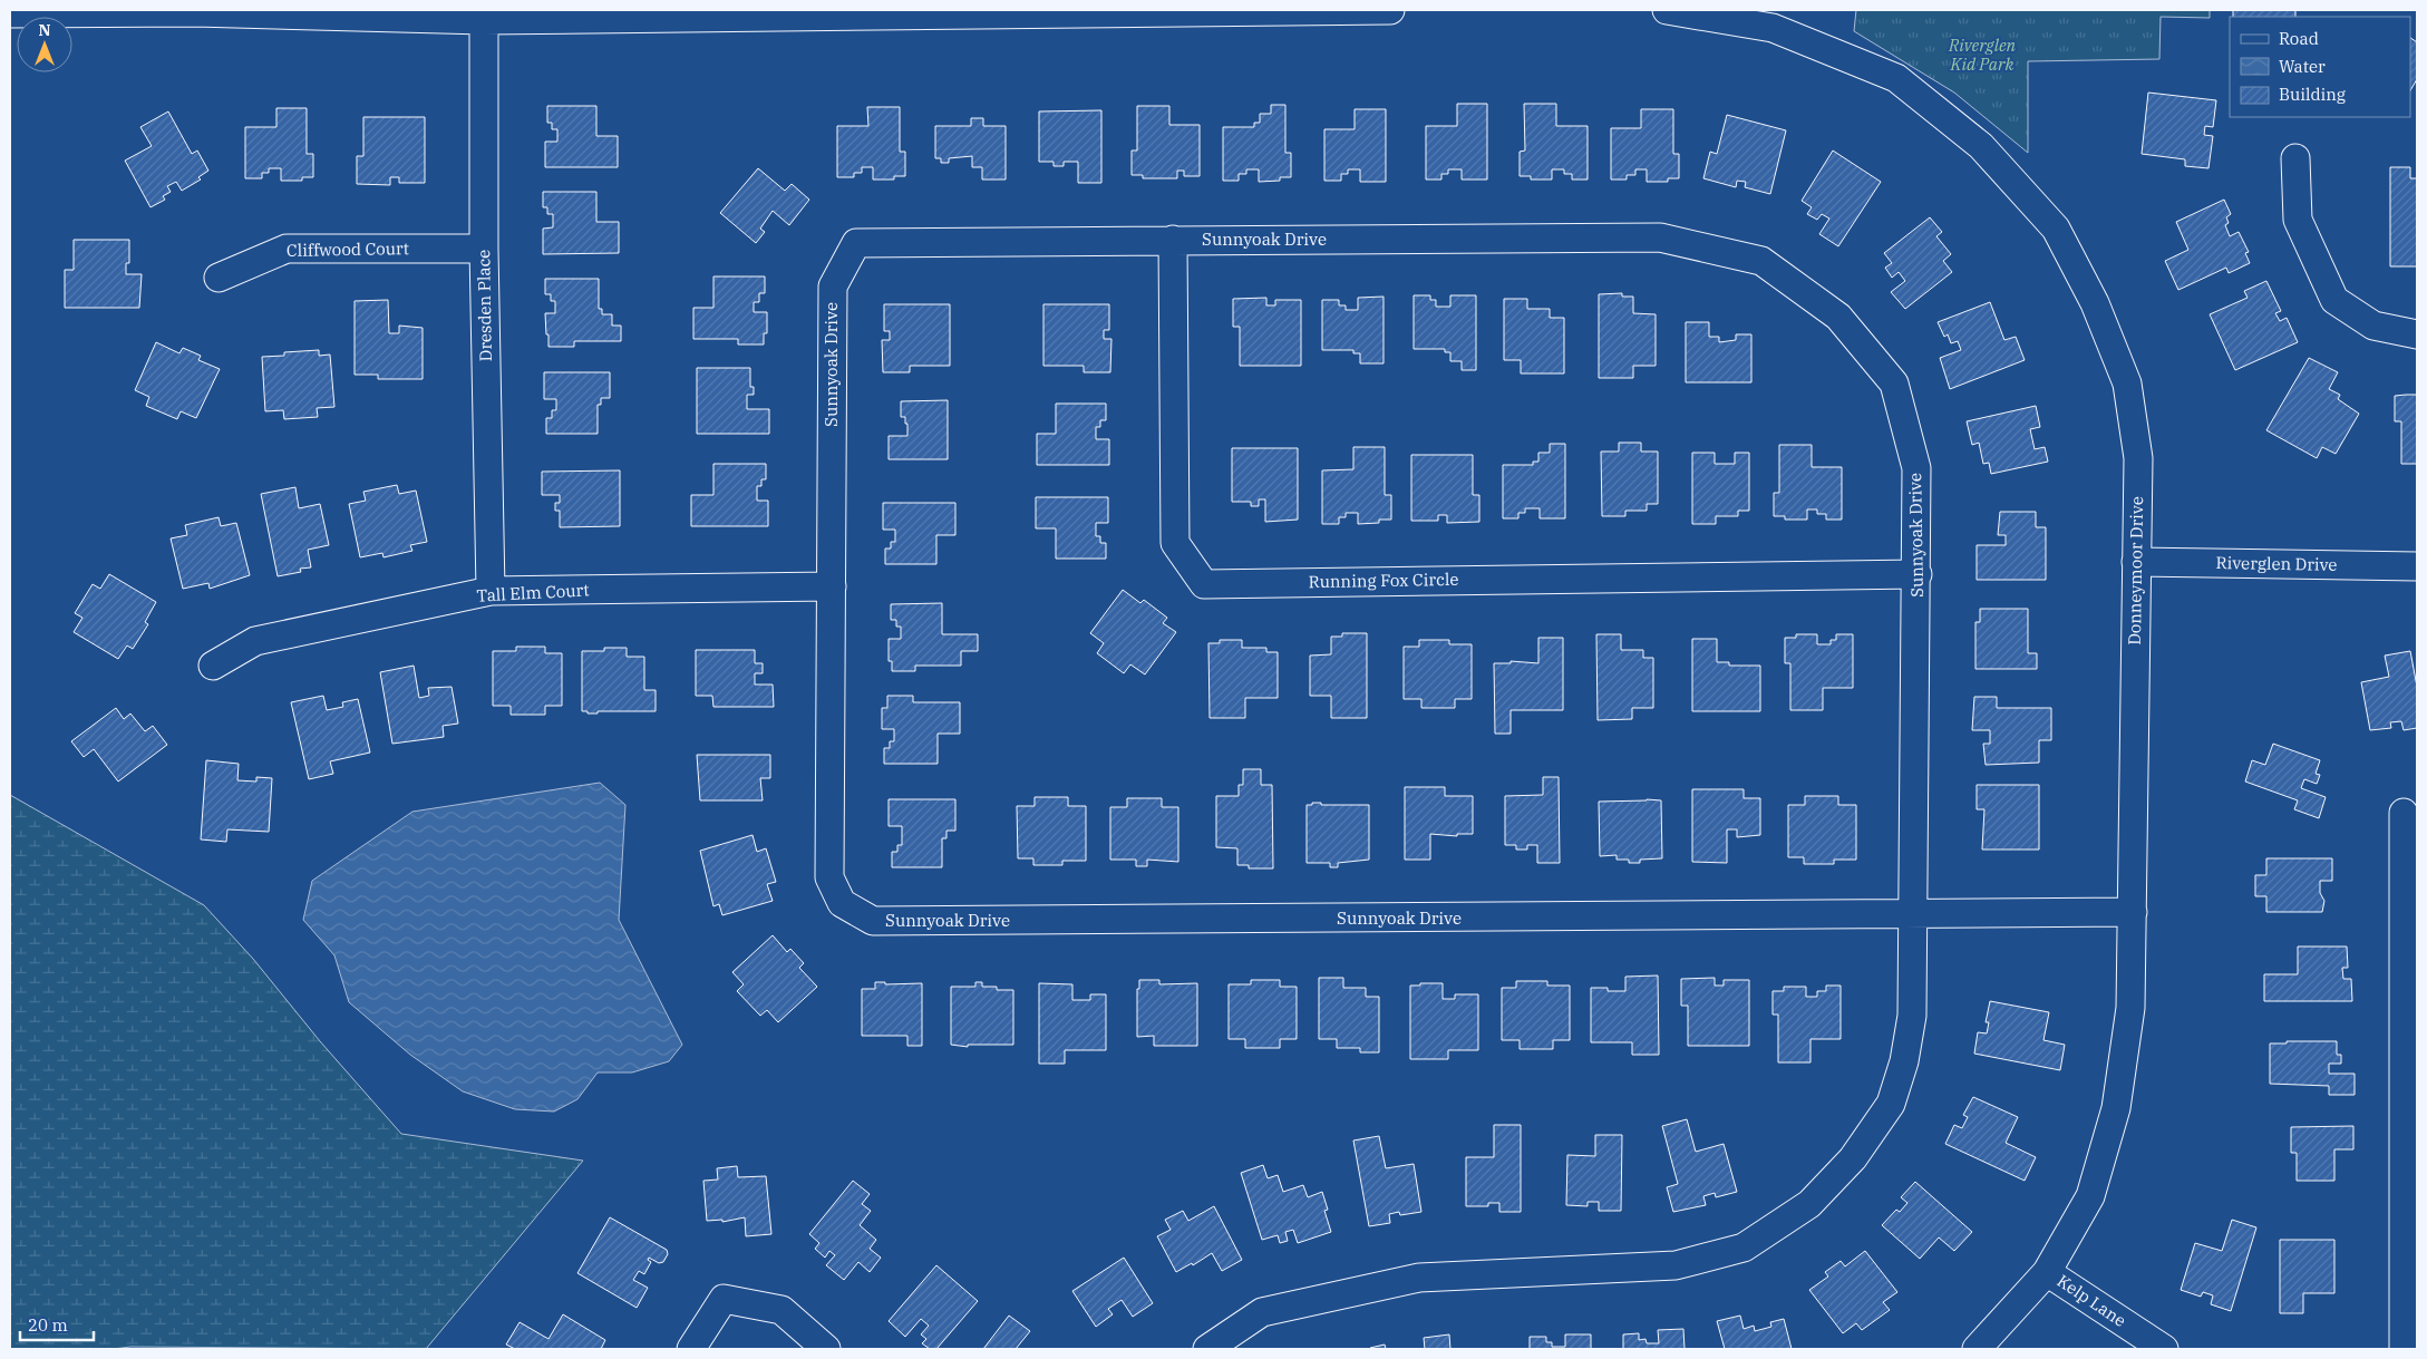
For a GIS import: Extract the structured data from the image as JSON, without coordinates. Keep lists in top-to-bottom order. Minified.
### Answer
{"streets":{"street":["Sunnyoak Drive","Cliffwood Court","Dresden Place","Riverglen Drive","Donneymoor Drive","Running Fox Circle","Tall Elm Court","Kelp Lane"]},"crossings":[["Sunnyoak Drive","Donneymoor Drive"],["Sunnyoak Drive","Running Fox Circle"],["Sunnyoak Drive","Tall Elm Court"],["Cliffwood Court","Dresden Place"],["Dresden Place","Tall Elm Court"],["Riverglen Drive","Donneymoor Drive"],["Donneymoor Drive","Kelp Lane"]],"parks":["Riverglen Kid Park"],"legend":["Road","Water","Building"],"scale_bar":"20 m","north":"top"}
